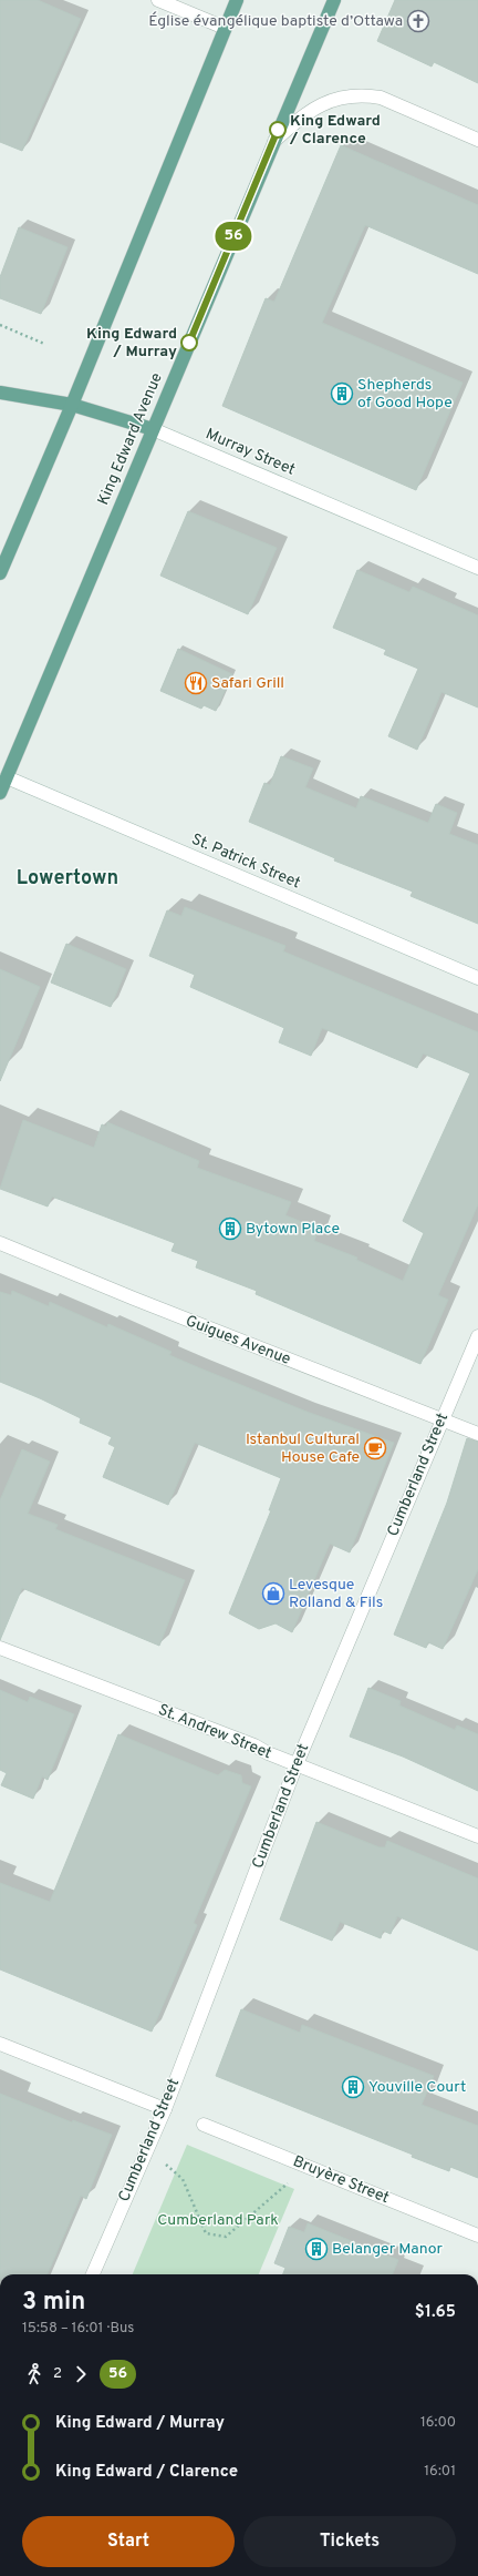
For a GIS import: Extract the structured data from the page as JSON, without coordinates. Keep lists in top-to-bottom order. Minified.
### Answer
{"streets":{"main road":["King Edward Avenue","Murray Street"],"street":["St. Patrick Street","Guigues Avenue","Cumberland Street","St. Andrew Street","Bruyère Street"]},"crossings":[["King Edward Avenue","Murray Street"],["King Edward Avenue","St. Patrick Street"],["Guigues Avenue","Cumberland Street"],["Cumberland Street","St. Andrew Street"]],"districts":["Lowertown"],"parks":["Cumberland Park"],"places":{"church":["Église évangélique baptiste d’Ottawa"],"other":["King Edward / Clarence","King Edward / Murray"],"building":["Shepherds of Good Hope","Bytown Place","Youville Court","Belanger Manor"],"restaurant":["Safari Grill"],"cafe":["Istanbul Cultural House Cafe"],"shop":["Levesque Rolland & Fils"]},"lines":["bus line 56"],"page":{"on_map":"56","heading":["3 min","15:58 – 16:01 · Bus","$1.65"],"legs":["2","56"],"list":[{"name":"King Edward / Murray","value":"16:00"},{"name":"King Edward / Clarence","value":"16:01"}],"buttons":["Start","Tickets"]}}
